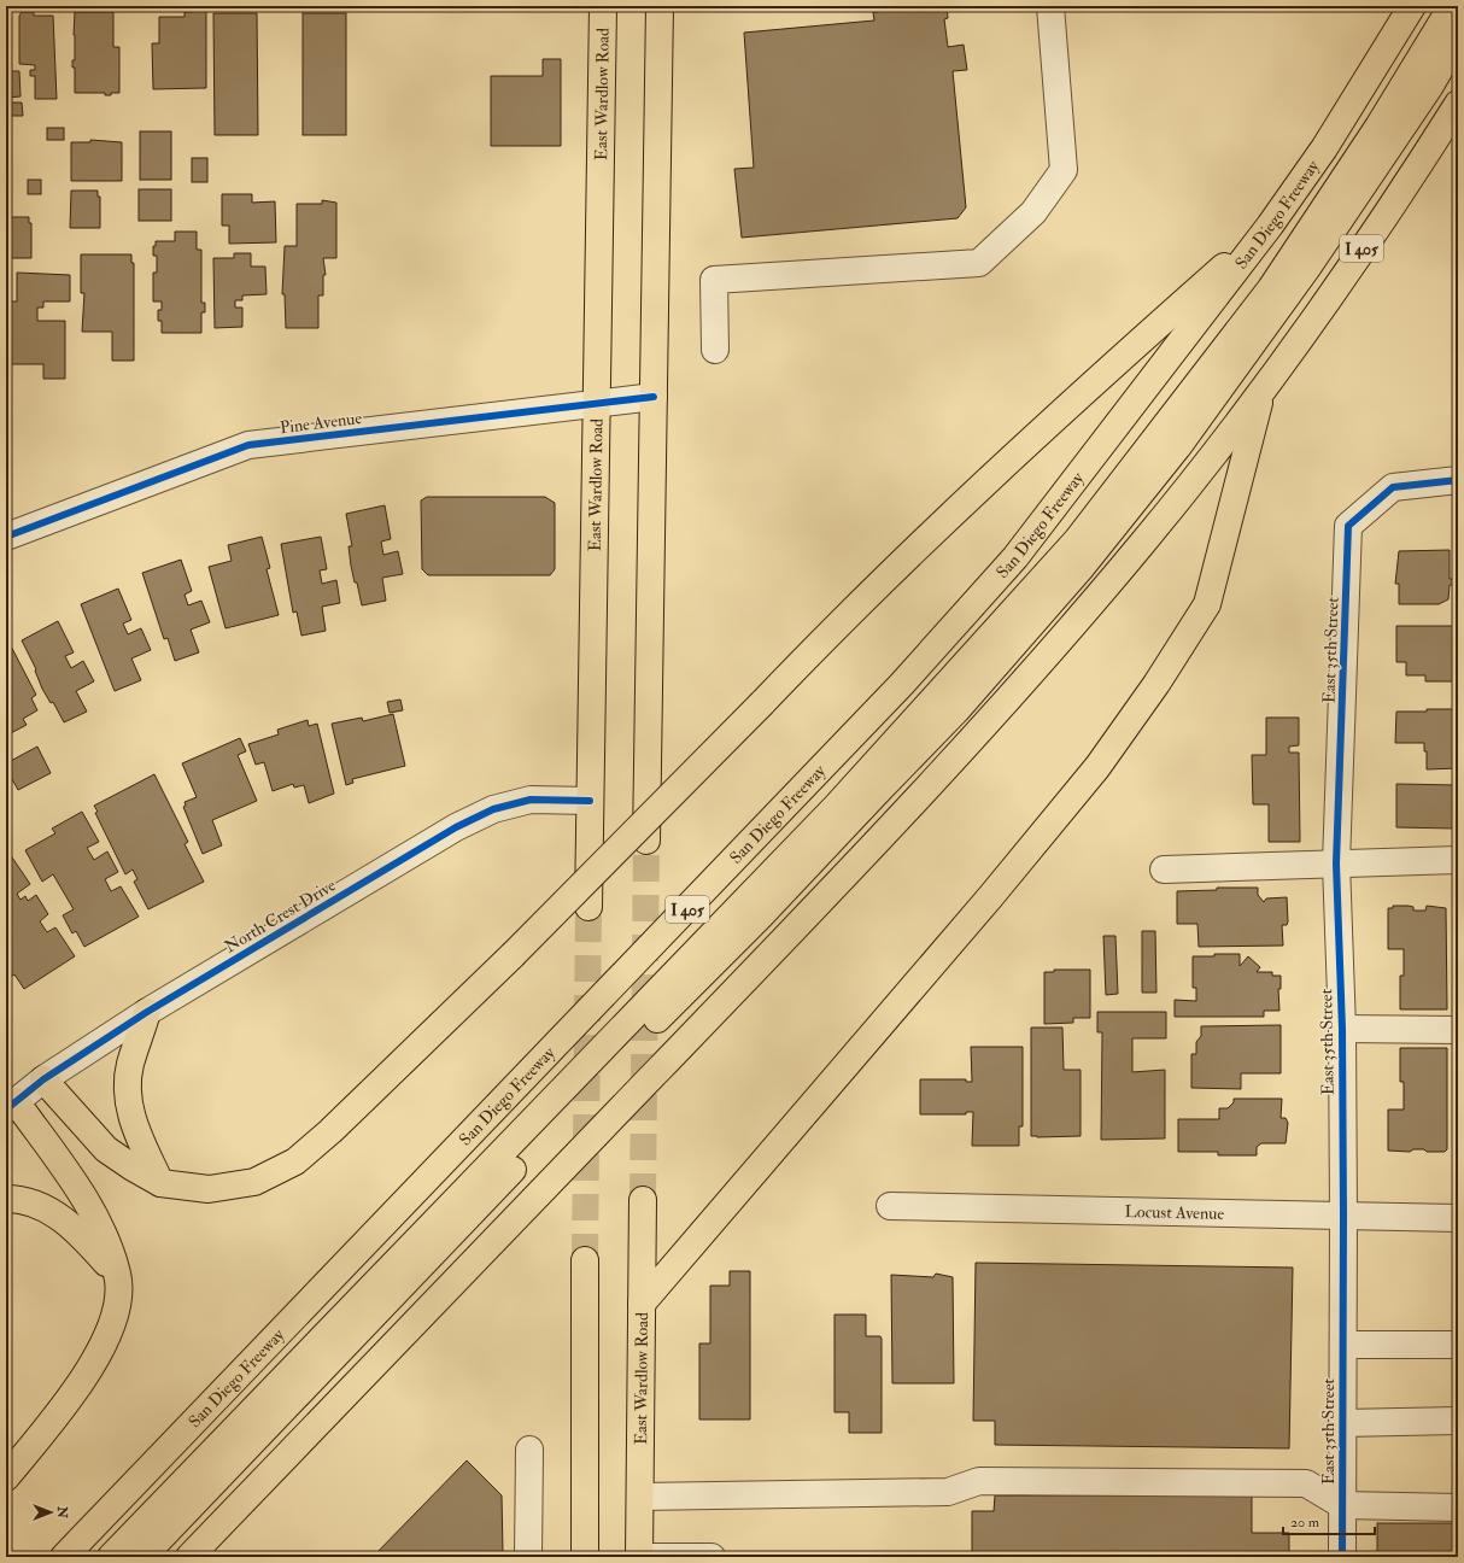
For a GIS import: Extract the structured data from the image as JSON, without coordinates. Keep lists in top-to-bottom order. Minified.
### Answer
{"streets":{"main road":["East Wardlow Road","San Diego Freeway","I 405"],"street":["Pine Avenue","East 35th Street","North Crest Drive","Locust Avenue"]},"crossings":[["East Wardlow Road","Pine Avenue"],["East Wardlow Road","North Crest Drive"],["East 35th Street","Locust Avenue"]],"scale_bar":"20 m","north":"right"}
